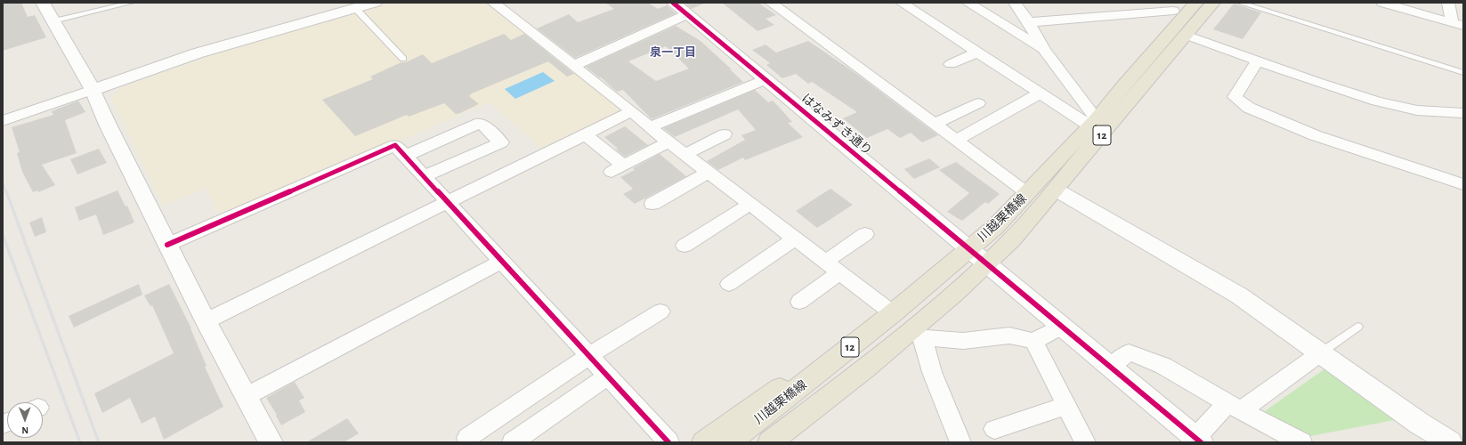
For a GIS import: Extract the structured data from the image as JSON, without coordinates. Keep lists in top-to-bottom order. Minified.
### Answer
{"streets":{"main road":["12","川越栗橋線"],"street":["はなみずき通り"]},"crossings":[["はなみずき通り","川越栗橋線"]],"districts":["泉一丁目"],"north":"bottom"}
